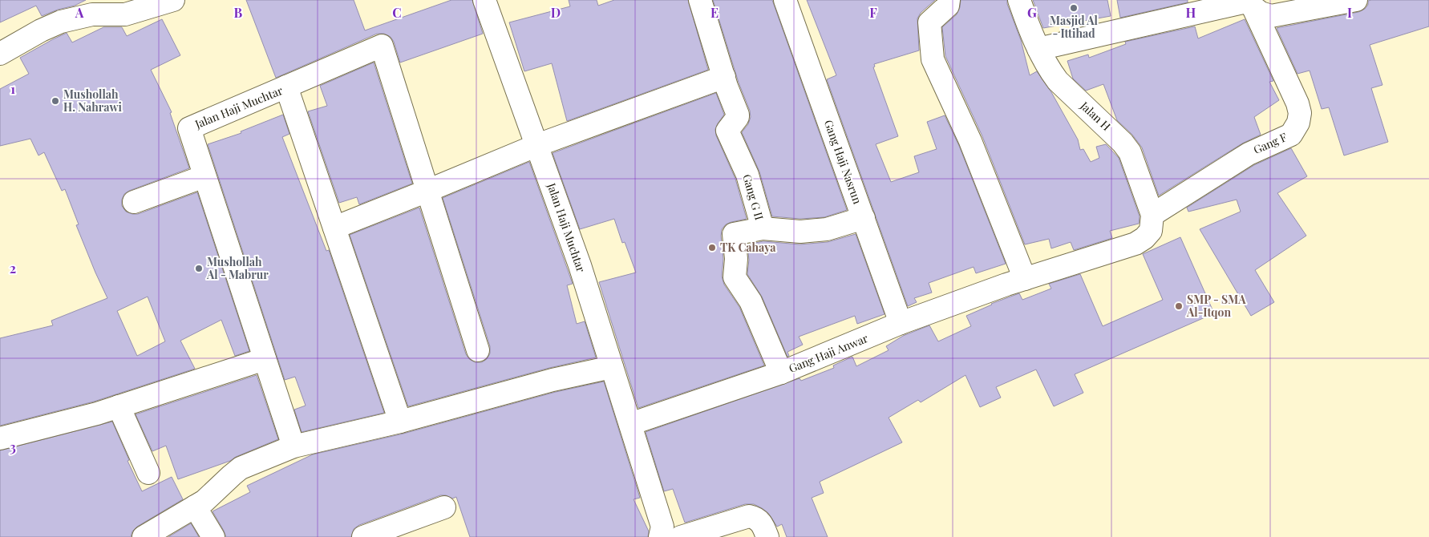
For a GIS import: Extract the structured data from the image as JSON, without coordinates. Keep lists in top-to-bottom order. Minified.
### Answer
{"streets":{"street":["Jalan Haji Muchtar","Jalan H","Gang F","Gang Haji Nasrun","Gang G II","Gang Haji Anwar"]},"crossings":[["Jalan Haji Muchtar","Gang Haji Anwar"],["Jalan H","Gang F"],["Jalan H","Gang Haji Anwar"],["Gang F","Gang Haji Anwar"],["Gang Haji Nasrun","Gang Haji Anwar"],["Gang G II","Gang Haji Anwar"]],"places":["Masjid Al - Ittihad","Mushollah H. Nahrawi","TK Cahaya","Mushollah Al - Mabrur","SMP - SMA Al-Itqon"],"grid":{"columns":["A","B","C","D","E","F","G","H","I"],"rows":["1","2","3"]}}
